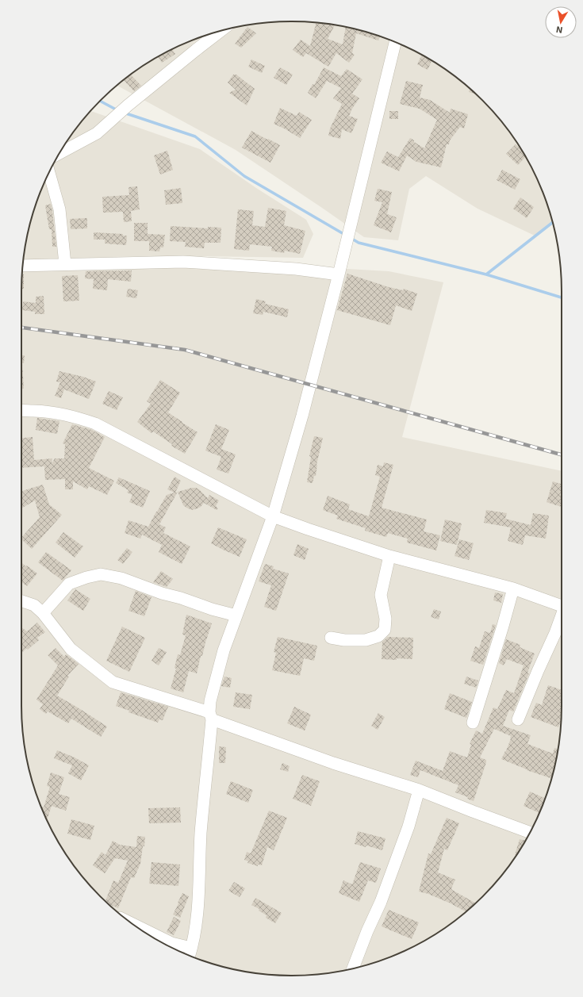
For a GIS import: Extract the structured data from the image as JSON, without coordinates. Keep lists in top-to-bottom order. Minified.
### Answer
{"north":"bottom"}
